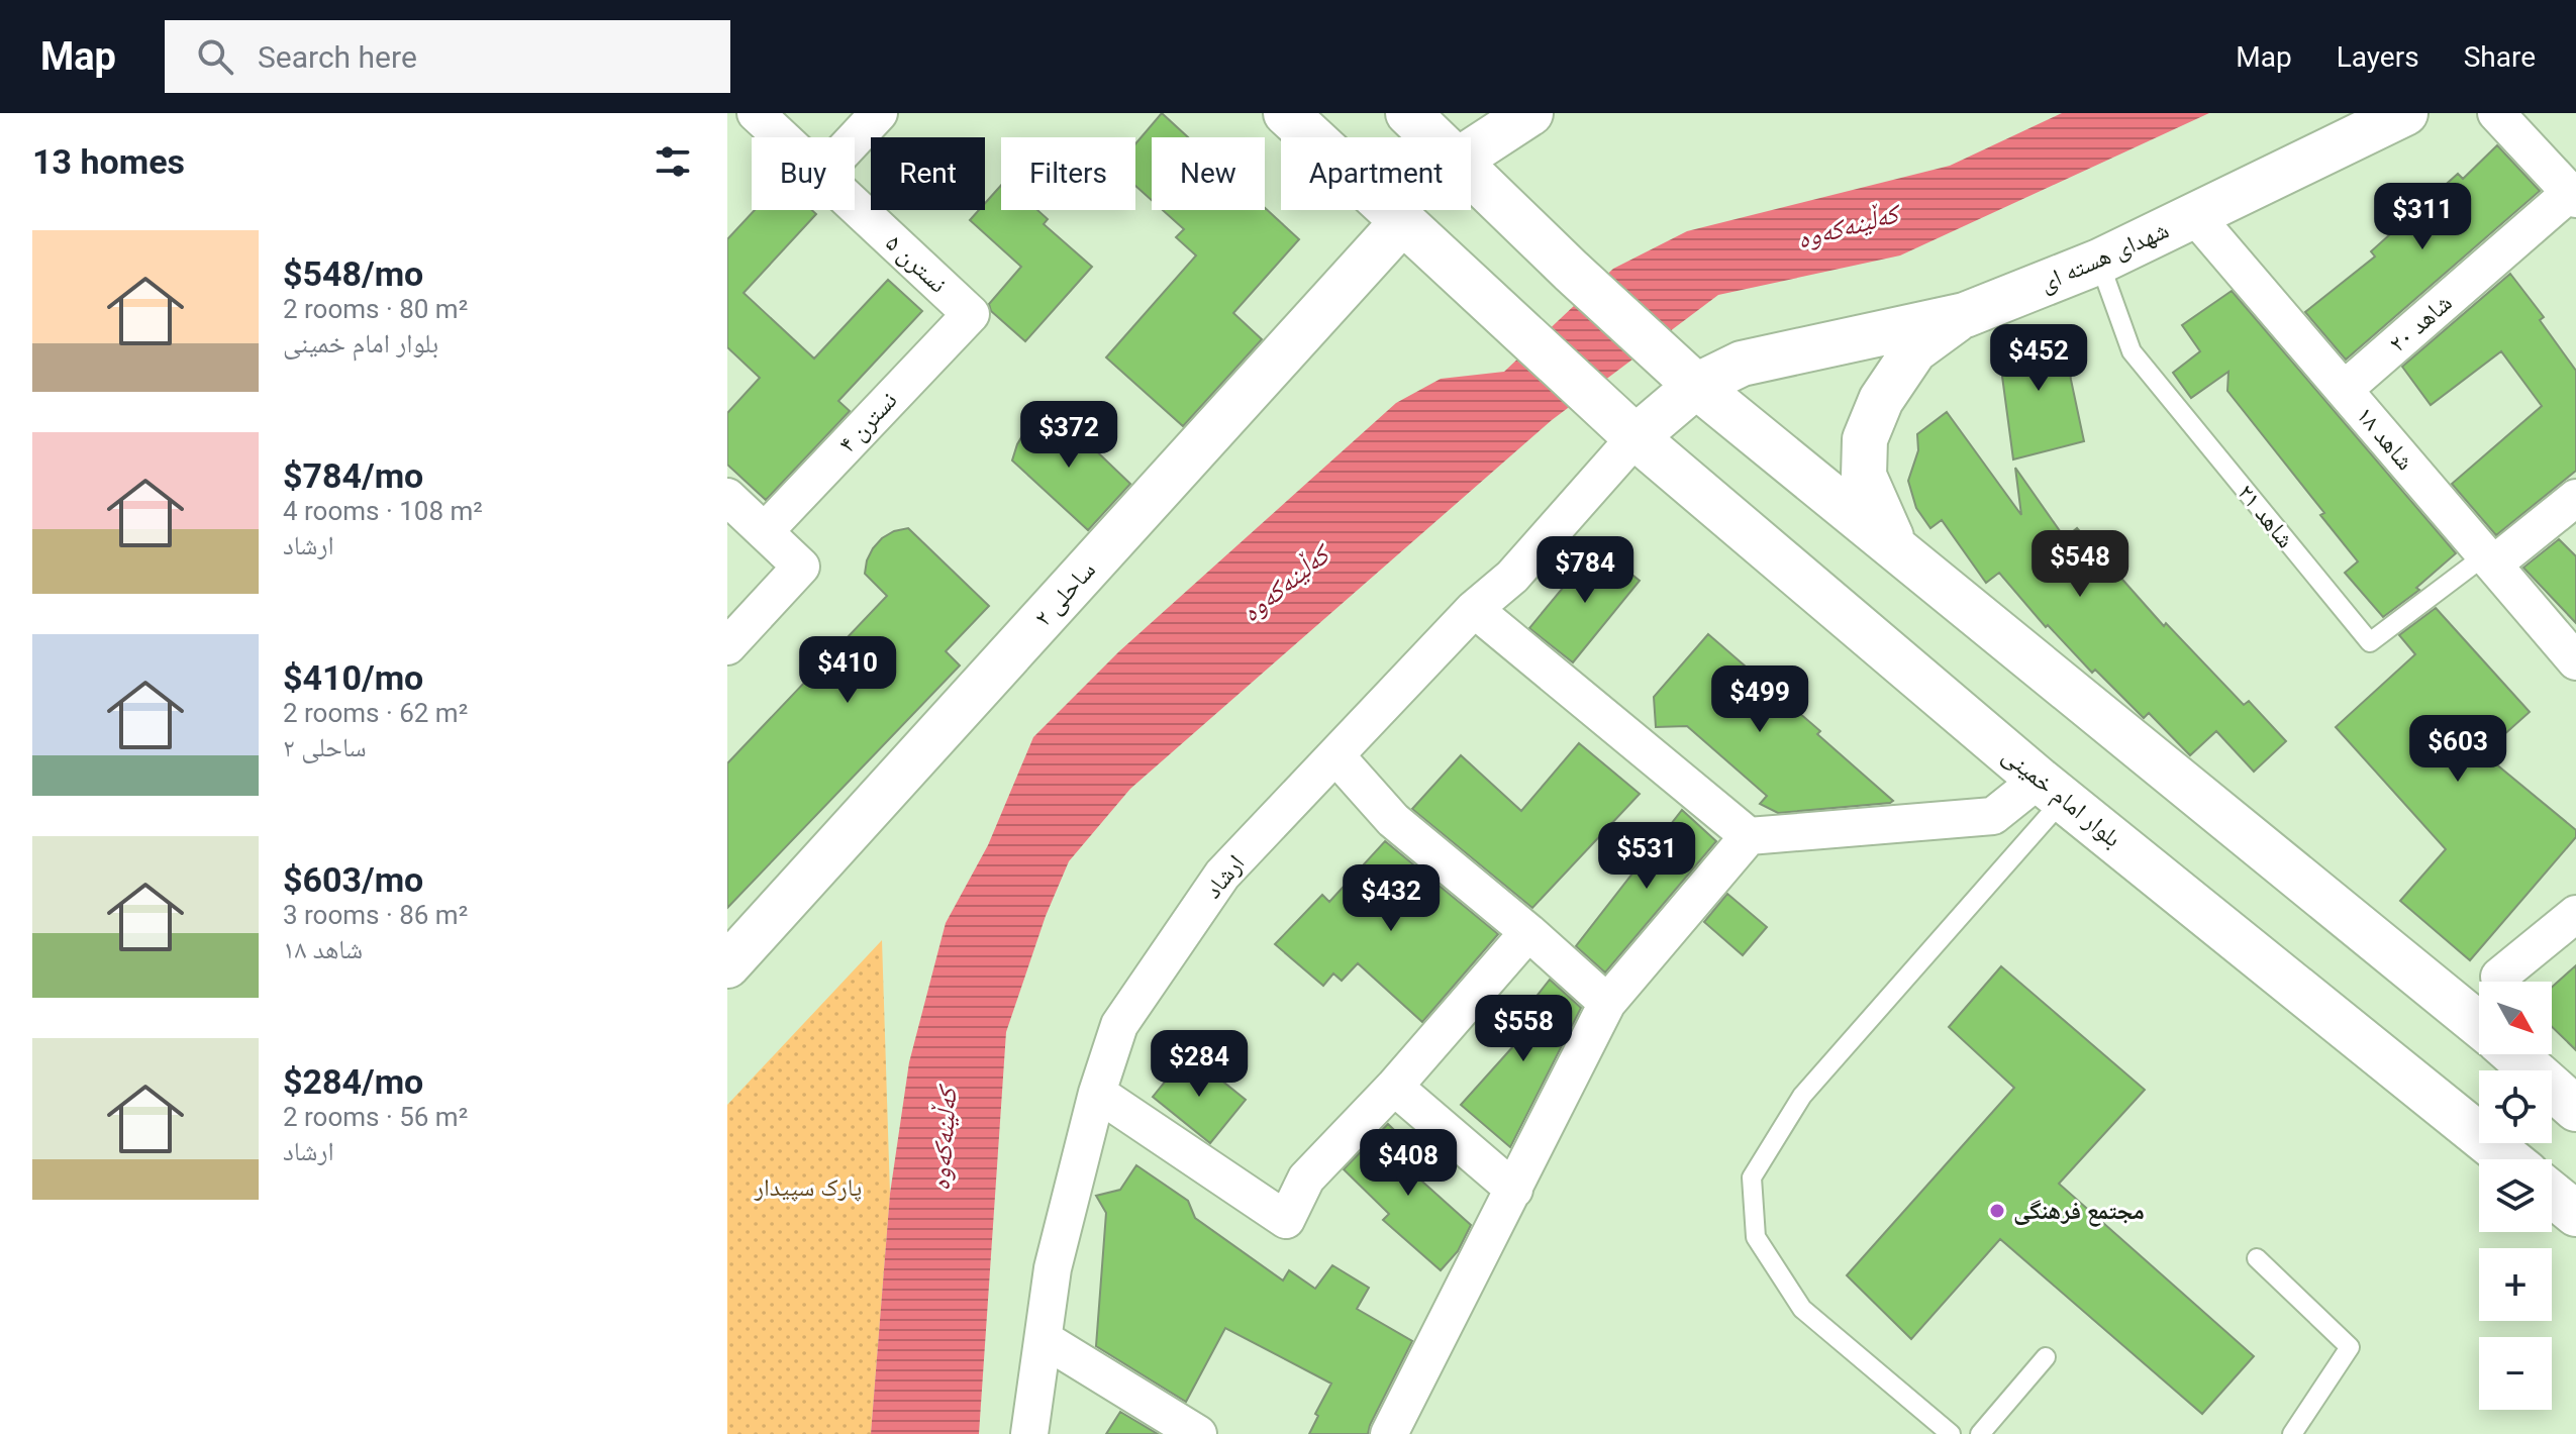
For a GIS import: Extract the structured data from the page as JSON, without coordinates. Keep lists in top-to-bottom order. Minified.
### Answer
{"streets":{"street":["شهدای هسته ای","نسترن ۵","شاهد ۲۰","نسترن ۴","شاهد ۱۸","ساحلی ۲","بلوار امام خمینی","ارشاد"],"lane":["شاهد ۲۱"]},"crossings":[["شهدای هسته ای","شاهد ۱۸"],["شهدای هسته ای","شاهد ۲۱"],["شهدای هسته ای","بلوار امام خمینی"],["شهدای هسته ای","ارشاد"],["نسترن ۵","نسترن ۴"],["شاهد ۲۰","شاهد ۱۸"],["شاهد ۱۸","شاهد ۲۱"],["ساحلی ۲","بلوار امام خمینی"],["بلوار امام خمینی","ارشاد"]],"water":["کەڵینەکەوە"],"parks":["پارک سپیدار"],"places":["مجتمع فرهنگی"],"north":"bottom right","page":{"header":"Map","search":"Search here","nav":["Map","Layers","Share"],"heading":"13 homes","chip":["Buy","Rent","Filters","New","Apartment"],"price":["$311","$452","$372","$548","$784","$410","$499","$603","$531","$432","$558","$284","$408"],"list":[{"name":"$548/mo","note":"2 rooms · 80 m² · بلوار امام خمینی"},{"name":"$784/mo","note":"4 rooms · 108 m² · ارشاد"},{"name":"$410/mo","note":"2 rooms · 62 m² · ساحلی ۲"},{"name":"$603/mo","note":"3 rooms · 86 m² · شاهد ۱۸"},{"name":"$284/mo","note":"2 rooms · 56 m² · ارشاد"}],"map_buttons":["+","−"]}}
